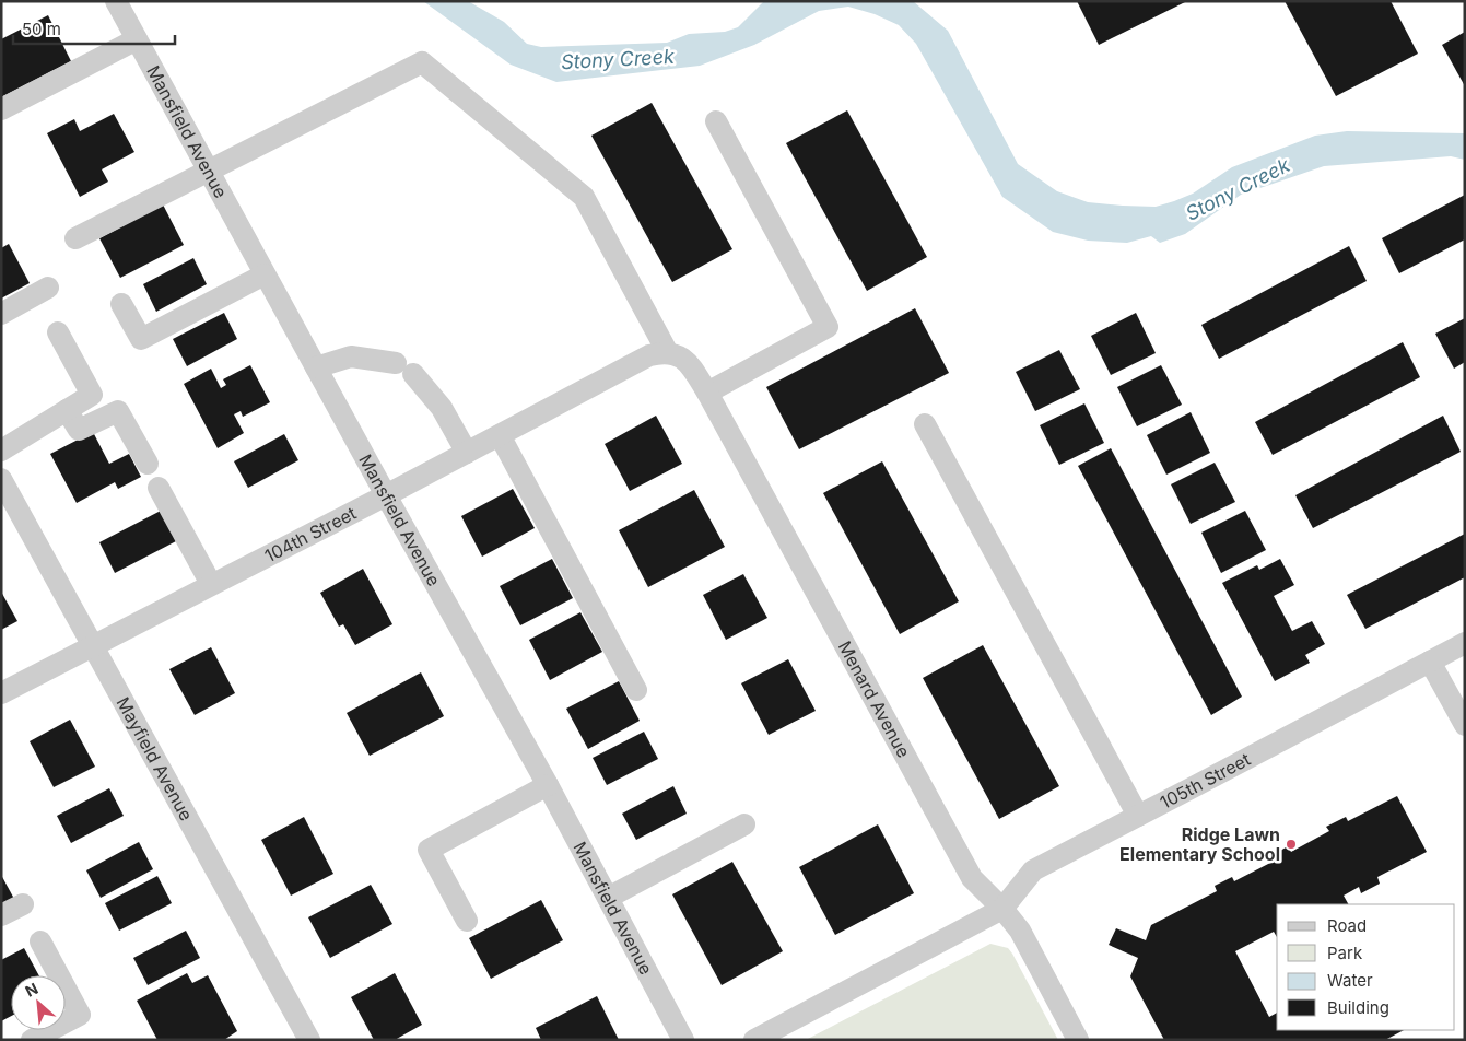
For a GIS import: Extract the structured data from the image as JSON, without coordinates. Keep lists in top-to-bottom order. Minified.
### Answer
{"streets":{"street":["Mansfield Avenue","104th Street","Menard Avenue","Mayfield Avenue","105th Street"]},"crossings":[["Mansfield Avenue","104th Street"],["Mansfield Avenue","Menard Avenue"],["104th Street","Menard Avenue"],["104th Street","Mayfield Avenue"],["Menard Avenue","105th Street"]],"water":["Stony Creek"],"places":["Ridge Lawn Elementary School"],"legend":["Road","Park","Water","Building"],"scale_bar":"50 m","north":"top left"}
